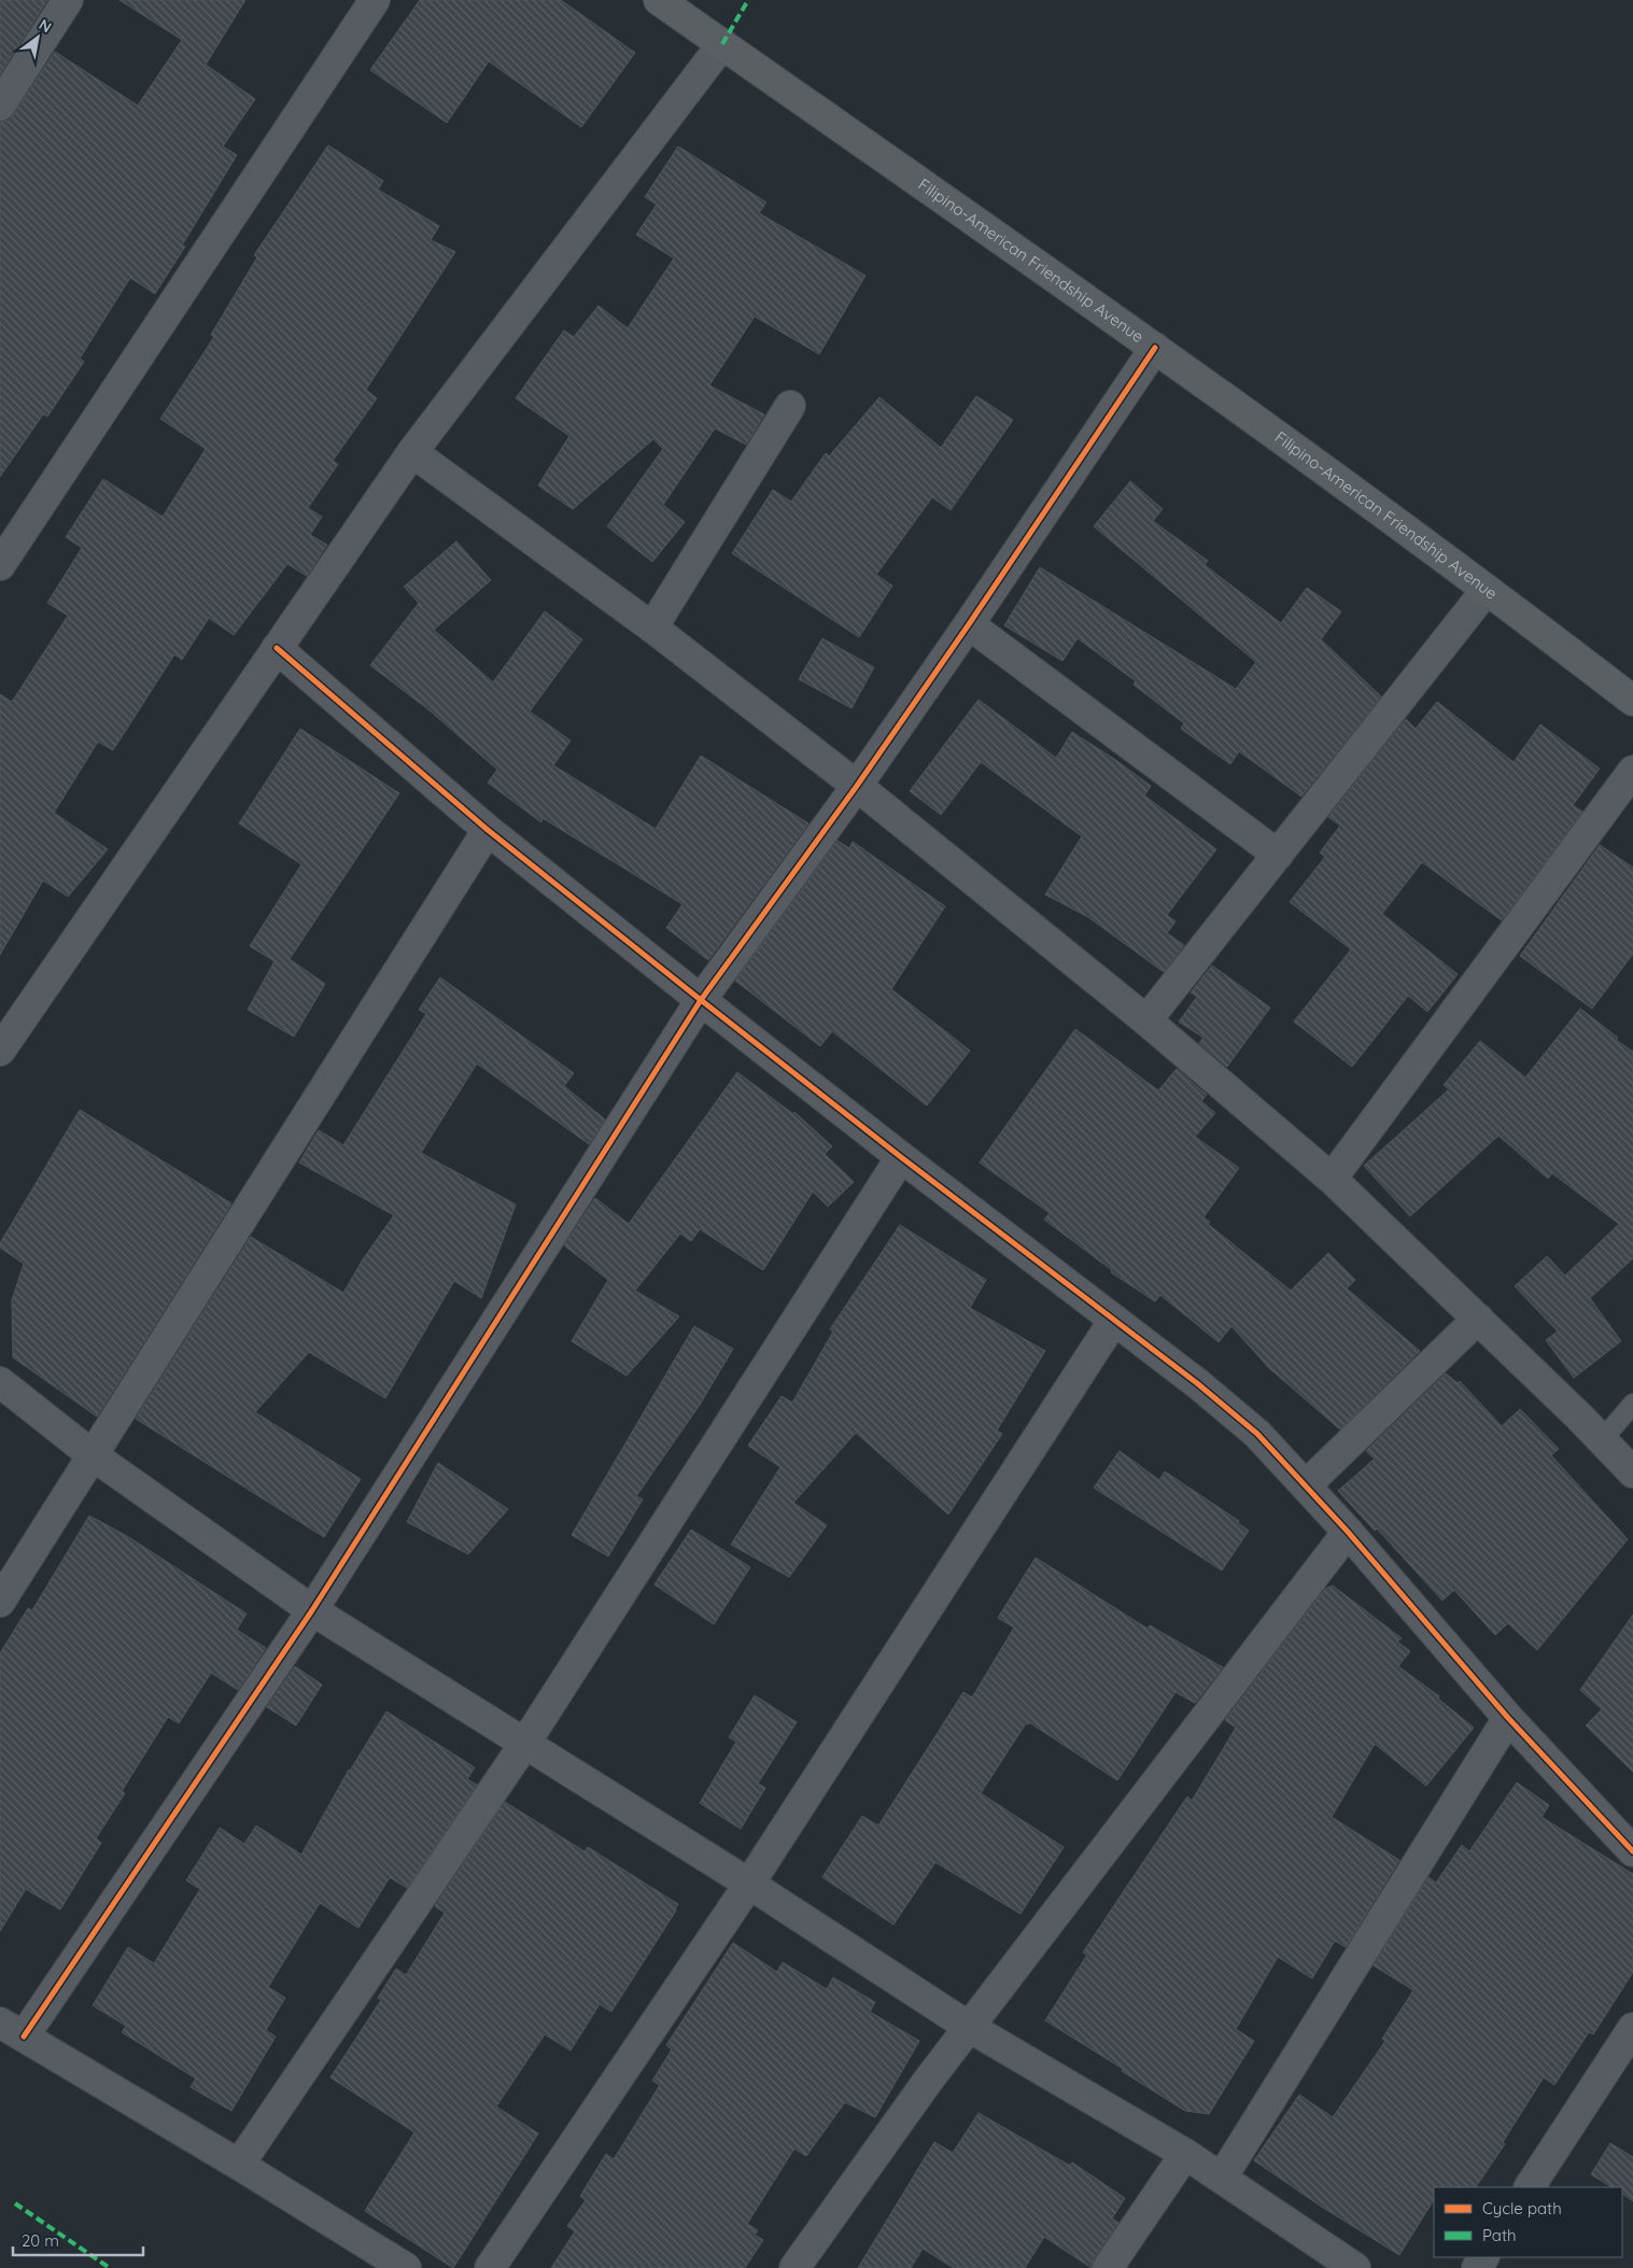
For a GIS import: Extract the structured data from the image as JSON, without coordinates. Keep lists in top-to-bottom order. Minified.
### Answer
{"streets":{"main road":["Filipino-American Friendship Avenue"]},"legend":["Cycle path","Path"],"scale_bar":"20 m","north":"top right"}
